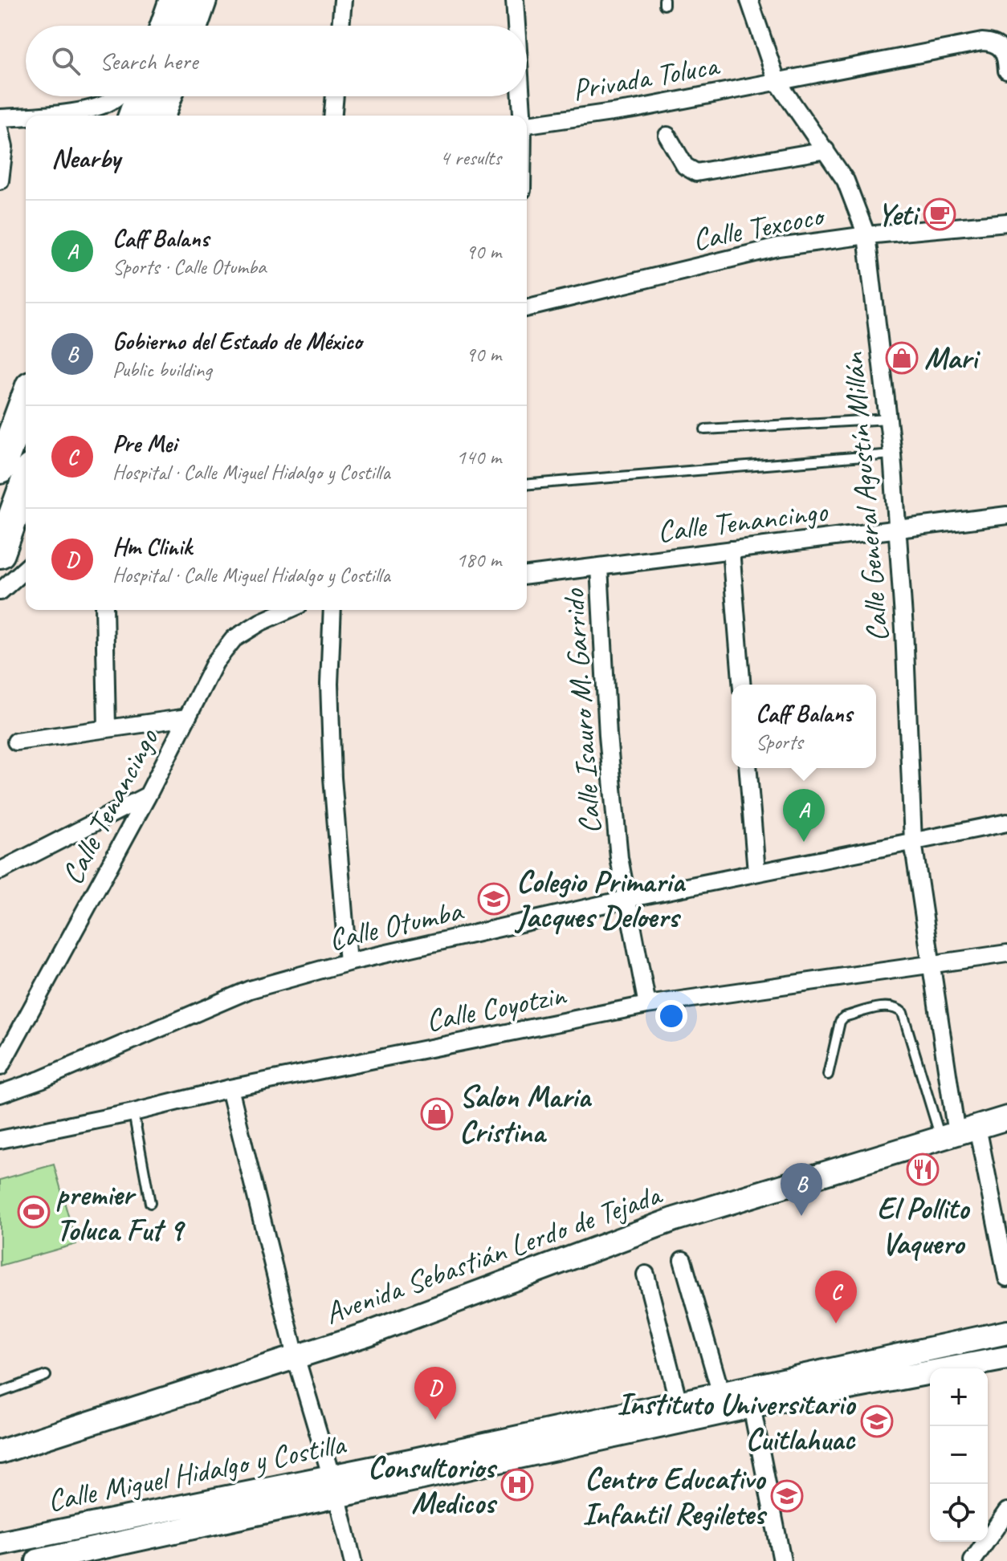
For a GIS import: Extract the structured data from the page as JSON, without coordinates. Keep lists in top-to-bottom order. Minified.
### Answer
{"streets":{"main road":["Avenida Sebastián Lerdo de Tejada","Calle Miguel Hidalgo y Costilla"],"street":["Privada Toluca","Calle Texcoco","Calle General Agustín Millán","Calle Tenancingo","Calle Isauro M. Garrido","Calle Otumba","Calle Coyotzin"]},"crossings":[["Privada Toluca","Calle General Agustín Millán"],["Calle Texcoco","Calle General Agustín Millán"],["Calle General Agustín Millán","Calle Tenancingo"],["Calle General Agustín Millán","Calle Otumba"],["Calle General Agustín Millán","Calle Coyotzin"],["Calle General Agustín Millán","Avenida Sebastián Lerdo de Tejada"],["Calle Tenancingo","Calle Isauro M. Garrido"],["Calle Isauro M. Garrido","Calle Otumba"],["Calle Isauro M. Garrido","Calle Coyotzin"]],"places":{"cafe":["Yeti"],"shop":["Mari","Salon Maria Cristina"],"school or university":["Colegio Primaria Jacques Deloers","Instituto Universitario Cuitlahuac","Centro Educativo Infantil Regiletes"],"restaurant":["El Pollito Vaquero"],"sports":["premier Toluca Fut 9"],"hospital":["Consultorios Medicos"]},"page":{"search":"Search here","heading":["Nearby","4 results"],"list":[{"mark":"A","name":"Caff Balans","note":"Sports · Calle Otumba","value":"90 m"},{"mark":"B","name":"Gobierno del Estado de México","note":"Public building","value":"90 m"},{"mark":"C","name":"Pre Mei","note":"Hospital · Calle Miguel Hidalgo y Costilla","value":"140 m"},{"mark":"D","name":"Hm Clinik","note":"Hospital · Calle Miguel Hidalgo y Costilla","value":"180 m"}],"popup":["Caff Balans","Sports"],"pins":["A","B","C","D"],"map_buttons":["+","−"]}}
